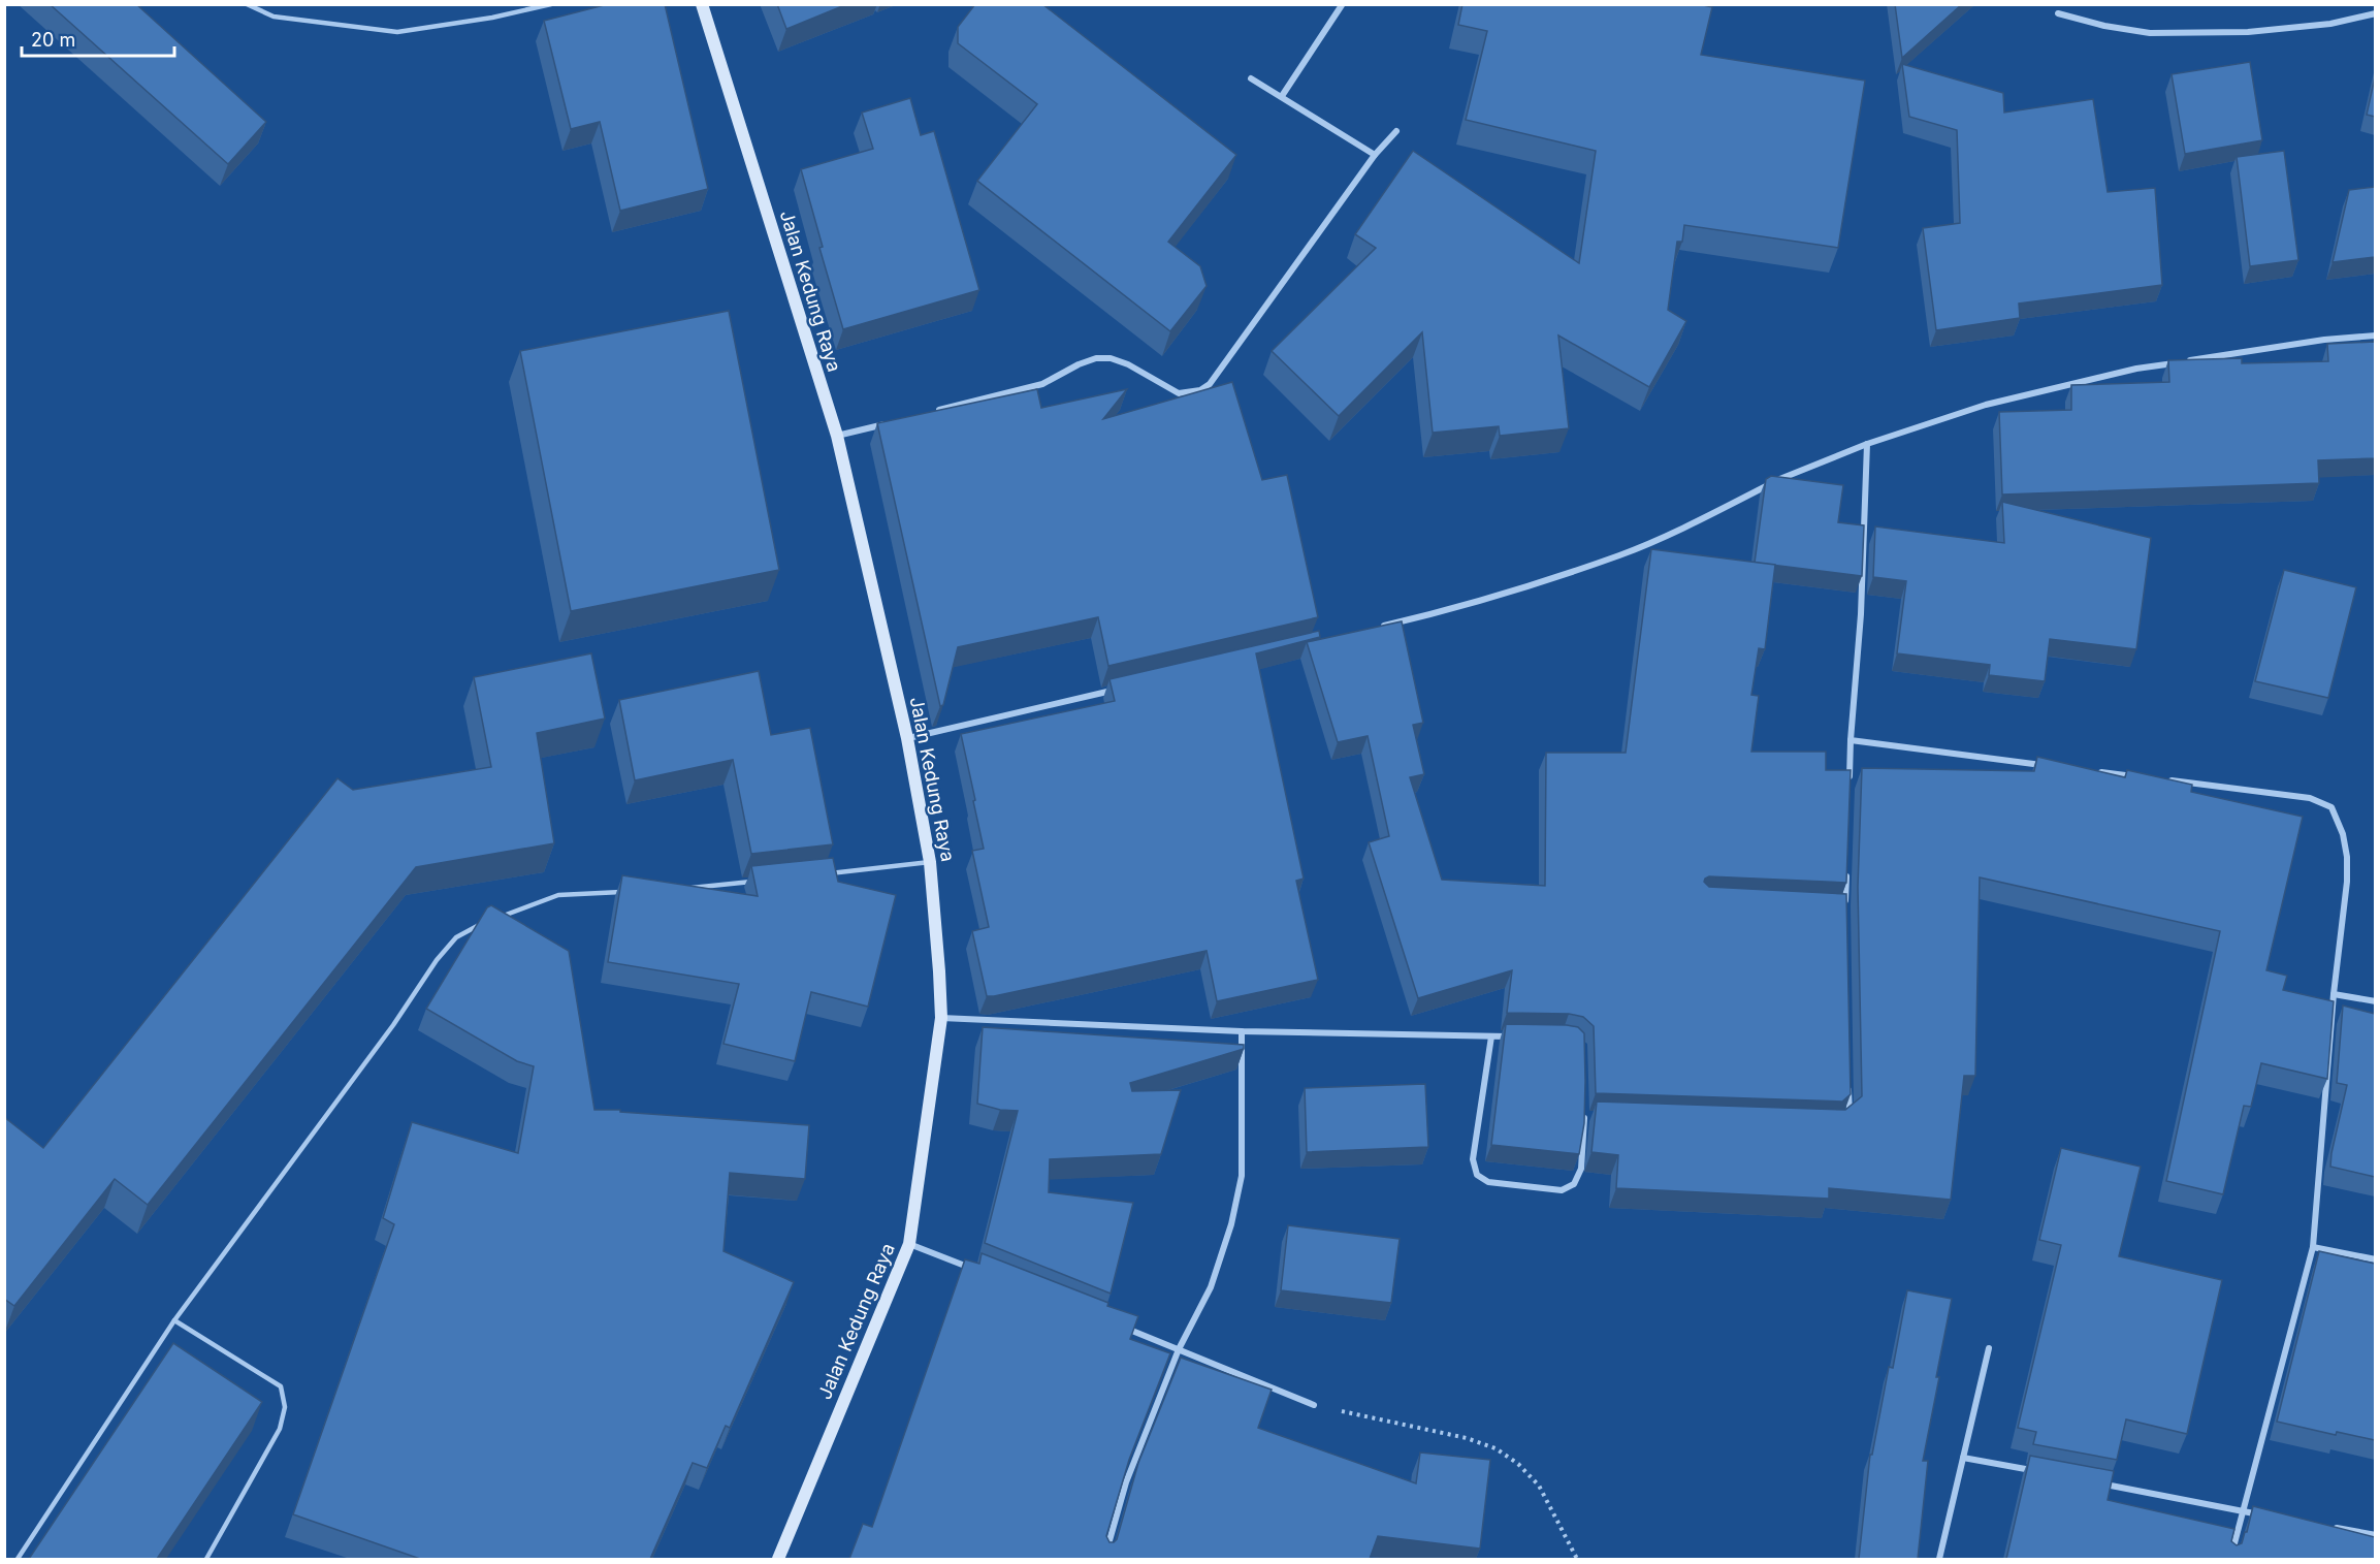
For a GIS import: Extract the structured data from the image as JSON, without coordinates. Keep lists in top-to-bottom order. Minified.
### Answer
{"streets":{"street":["Jalan Kedung Raya"]},"scale_bar":"20 m"}
